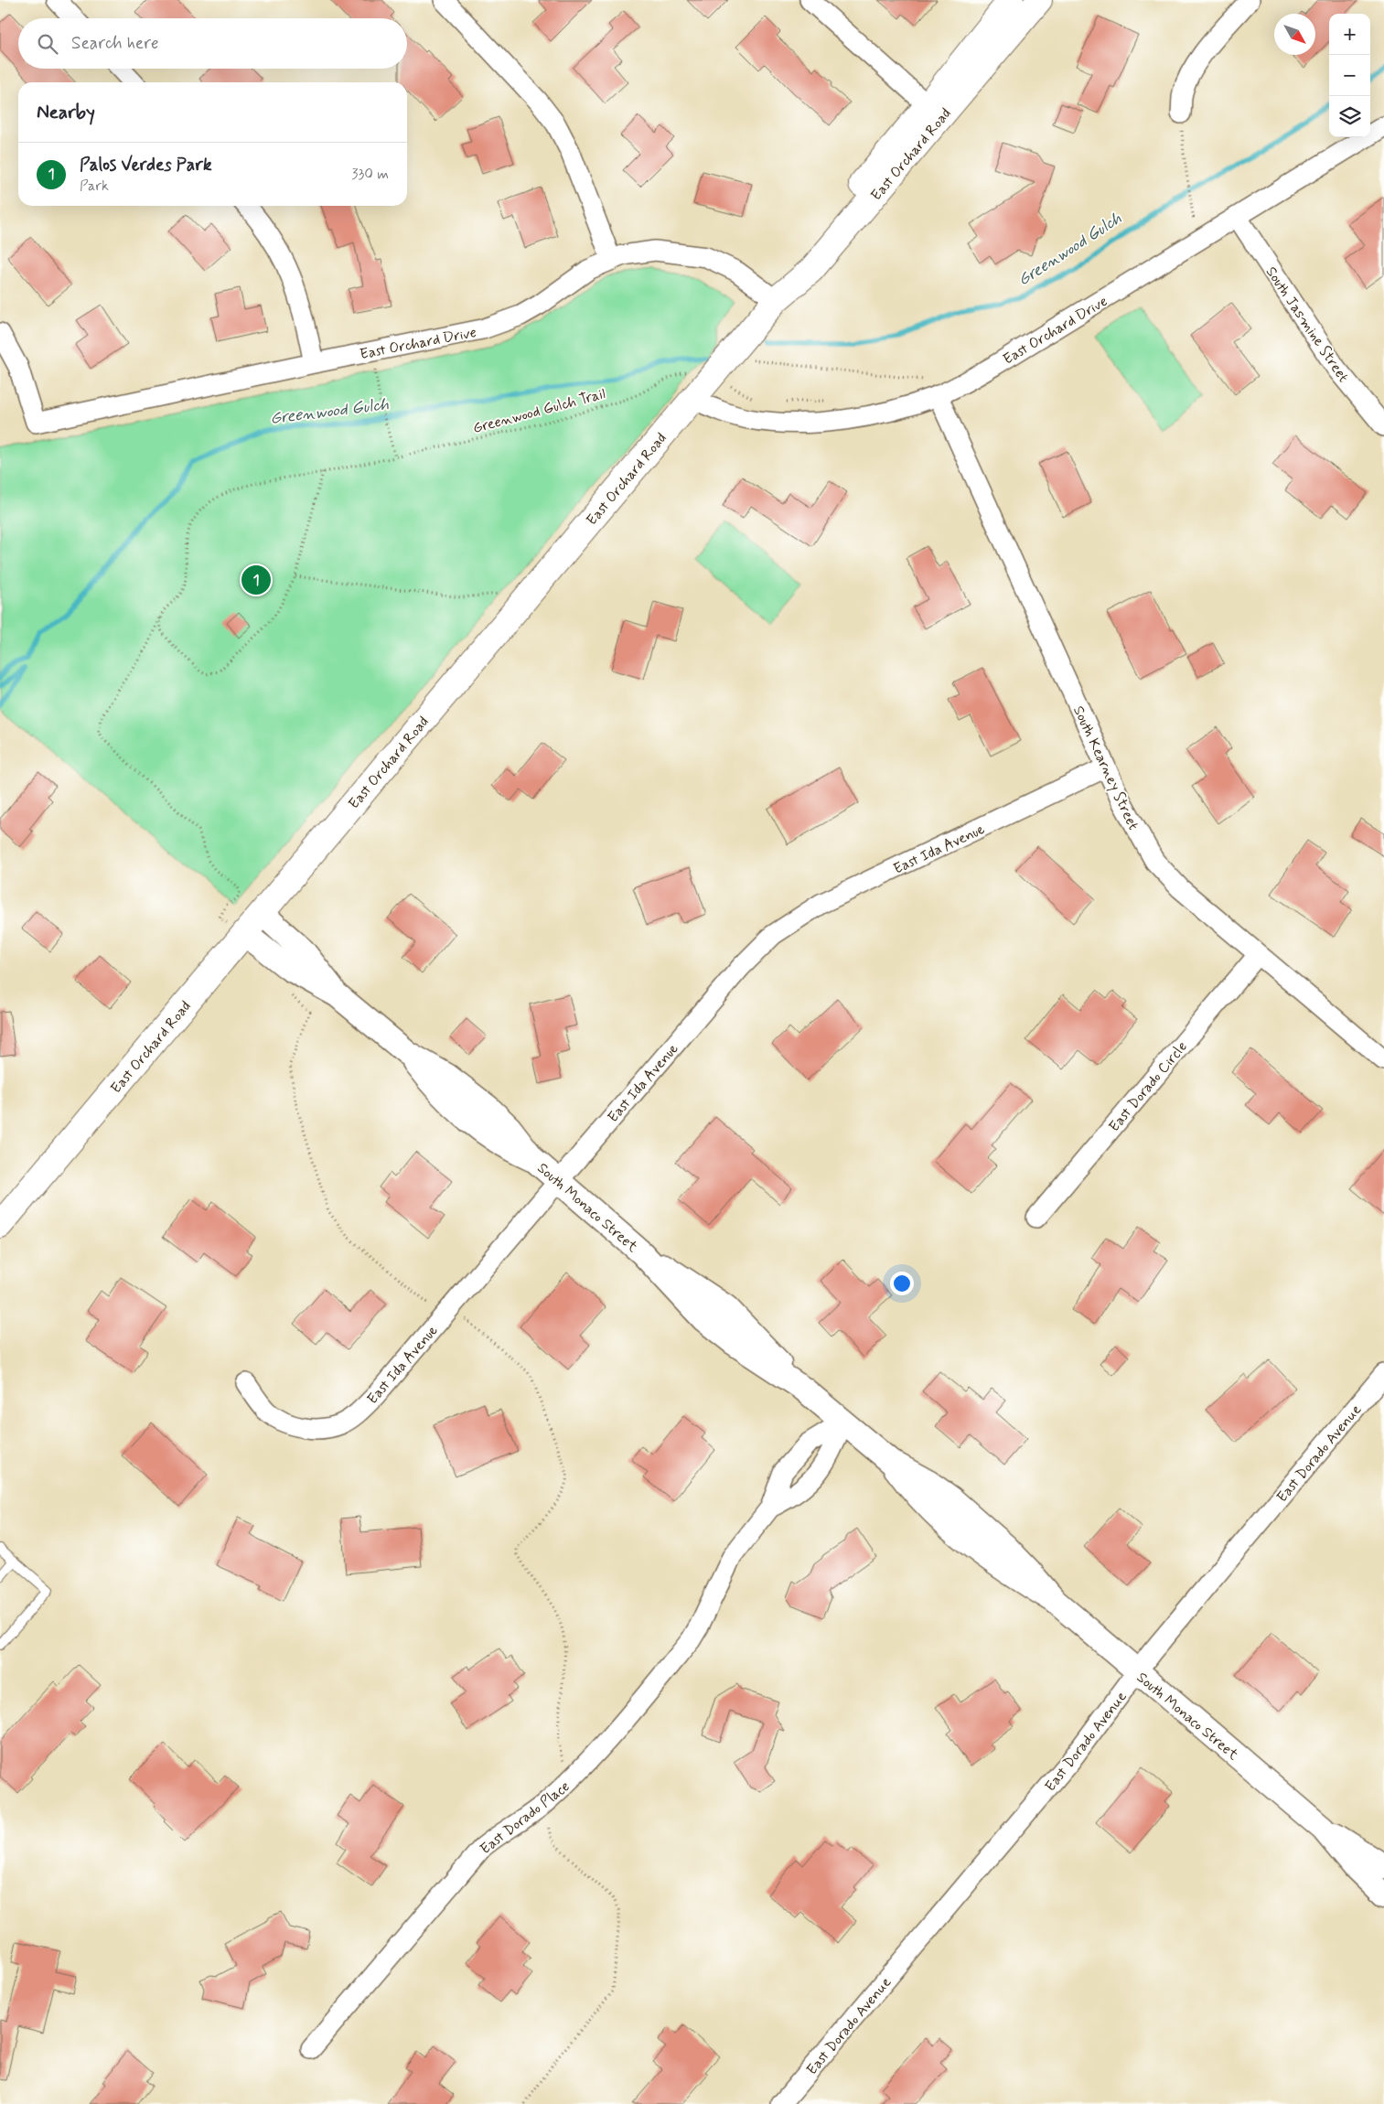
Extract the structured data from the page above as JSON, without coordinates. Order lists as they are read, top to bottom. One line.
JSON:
{"streets":{"main road":["East Orchard Road"],"street":["South Jasmine Street","East Orchard Drive","South Kearney Street","East Ida Avenue","East Dorado Circle","South Monaco Street","East Dorado Avenue","East Dorado Place"],"path":["Greenwood Gulch Trail"]},"crossings":[["East Orchard Road","East Orchard Drive"],["East Orchard Road","Greenwood Gulch Trail"],["East Orchard Road","South Monaco Street"],["South Jasmine Street","East Orchard Drive"],["East Orchard Drive","South Kearney Street"],["Greenwood Gulch Trail","South Monaco Street"],["South Kearney Street","East Ida Avenue"],["South Kearney Street","East Dorado Circle"],["East Ida Avenue","South Monaco Street"],["South Monaco Street","East Dorado Avenue"],["South Monaco Street","East Dorado Place"]],"water":["Greenwood Gulch"],"north":"bottom right","page":{"map_buttons":["+","−"],"search":"Search here","heading":"Nearby","list":[{"mark":"1","name":"Palos Verdes Park","note":"Park","value":"330 m"}],"pins":"1"}}
